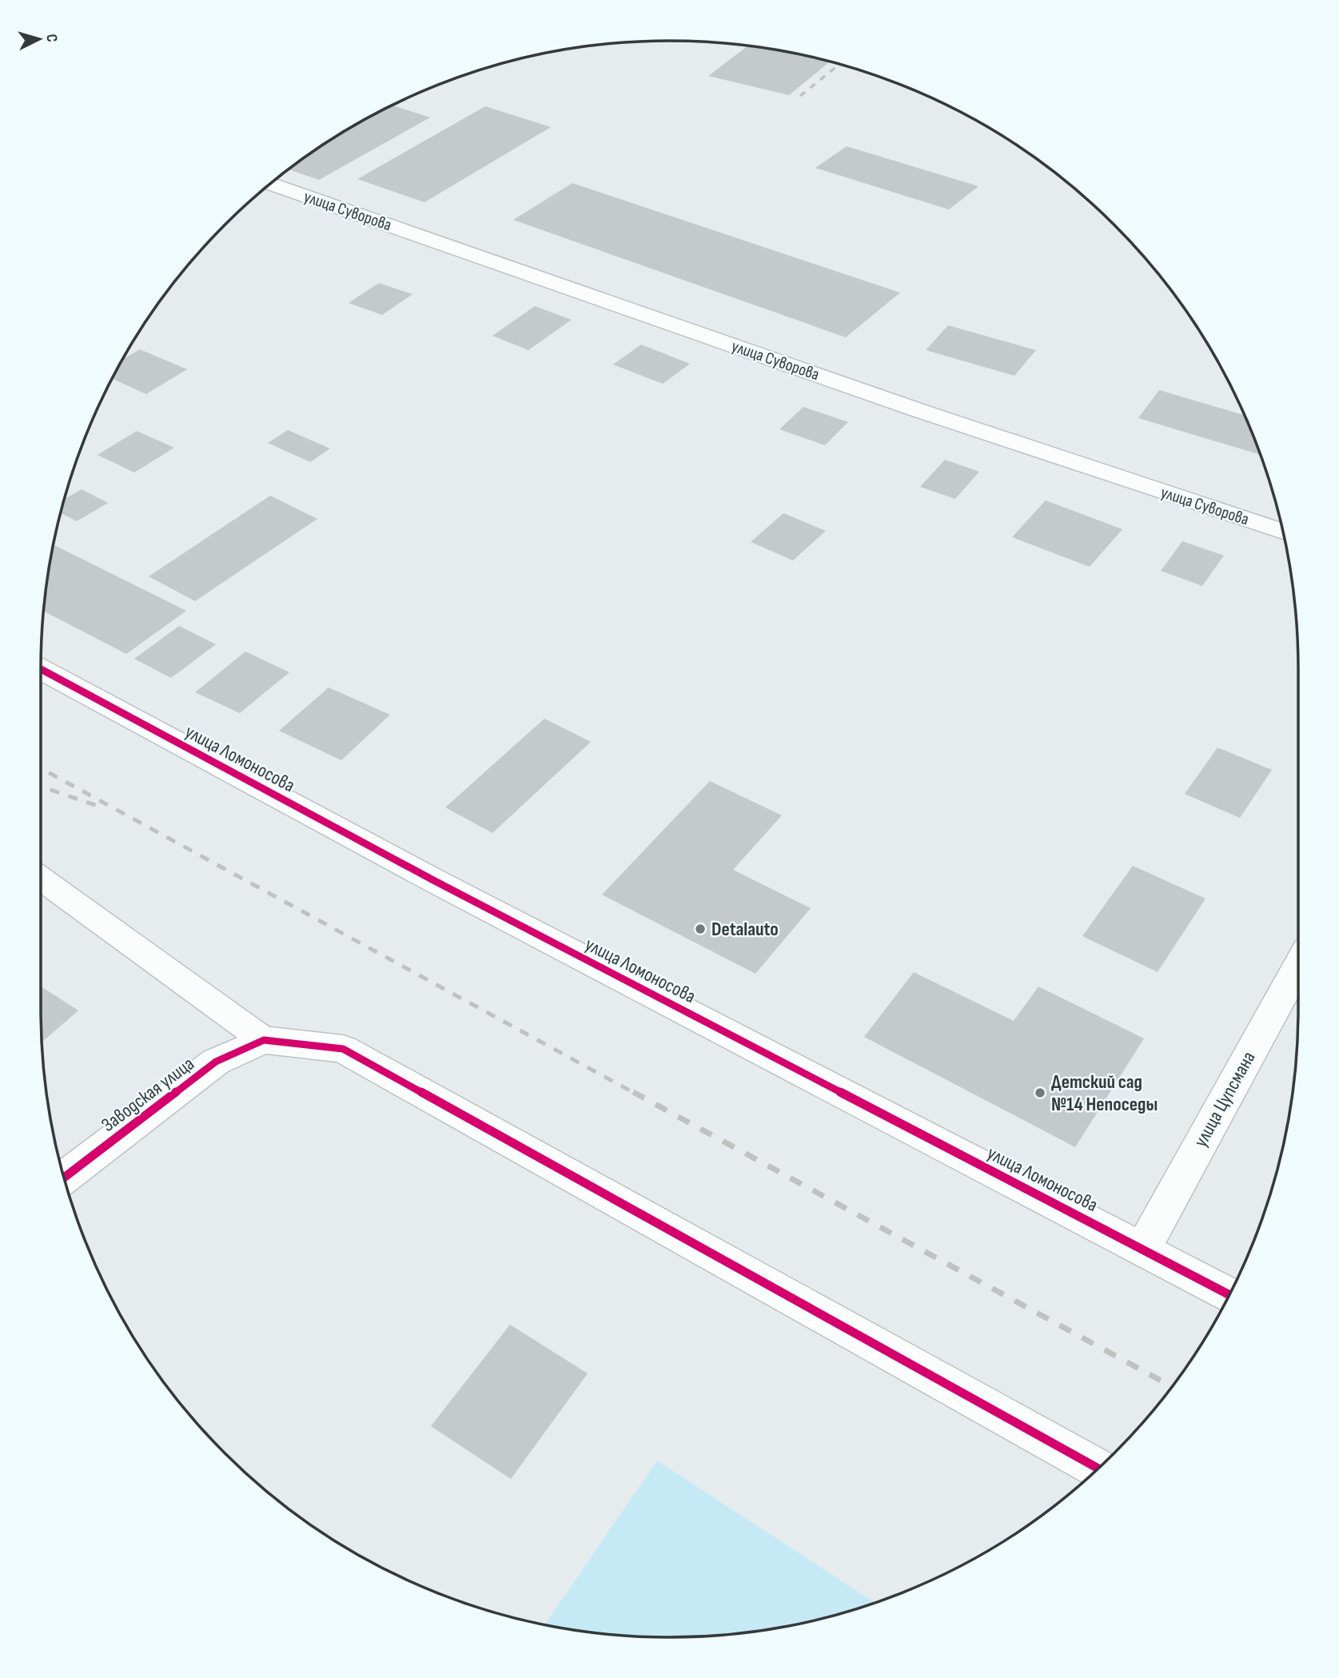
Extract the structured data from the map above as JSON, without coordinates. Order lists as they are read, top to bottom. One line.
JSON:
{"streets":{"street":["улица Суворова","улица Ломоносова","Заводская улица","улица Цупсмана"]},"crossings":[["улица Ломоносова","улица Цупсмана"]],"places":["Detalauto","Детский сад №14 Непоседы"],"north":"right"}
